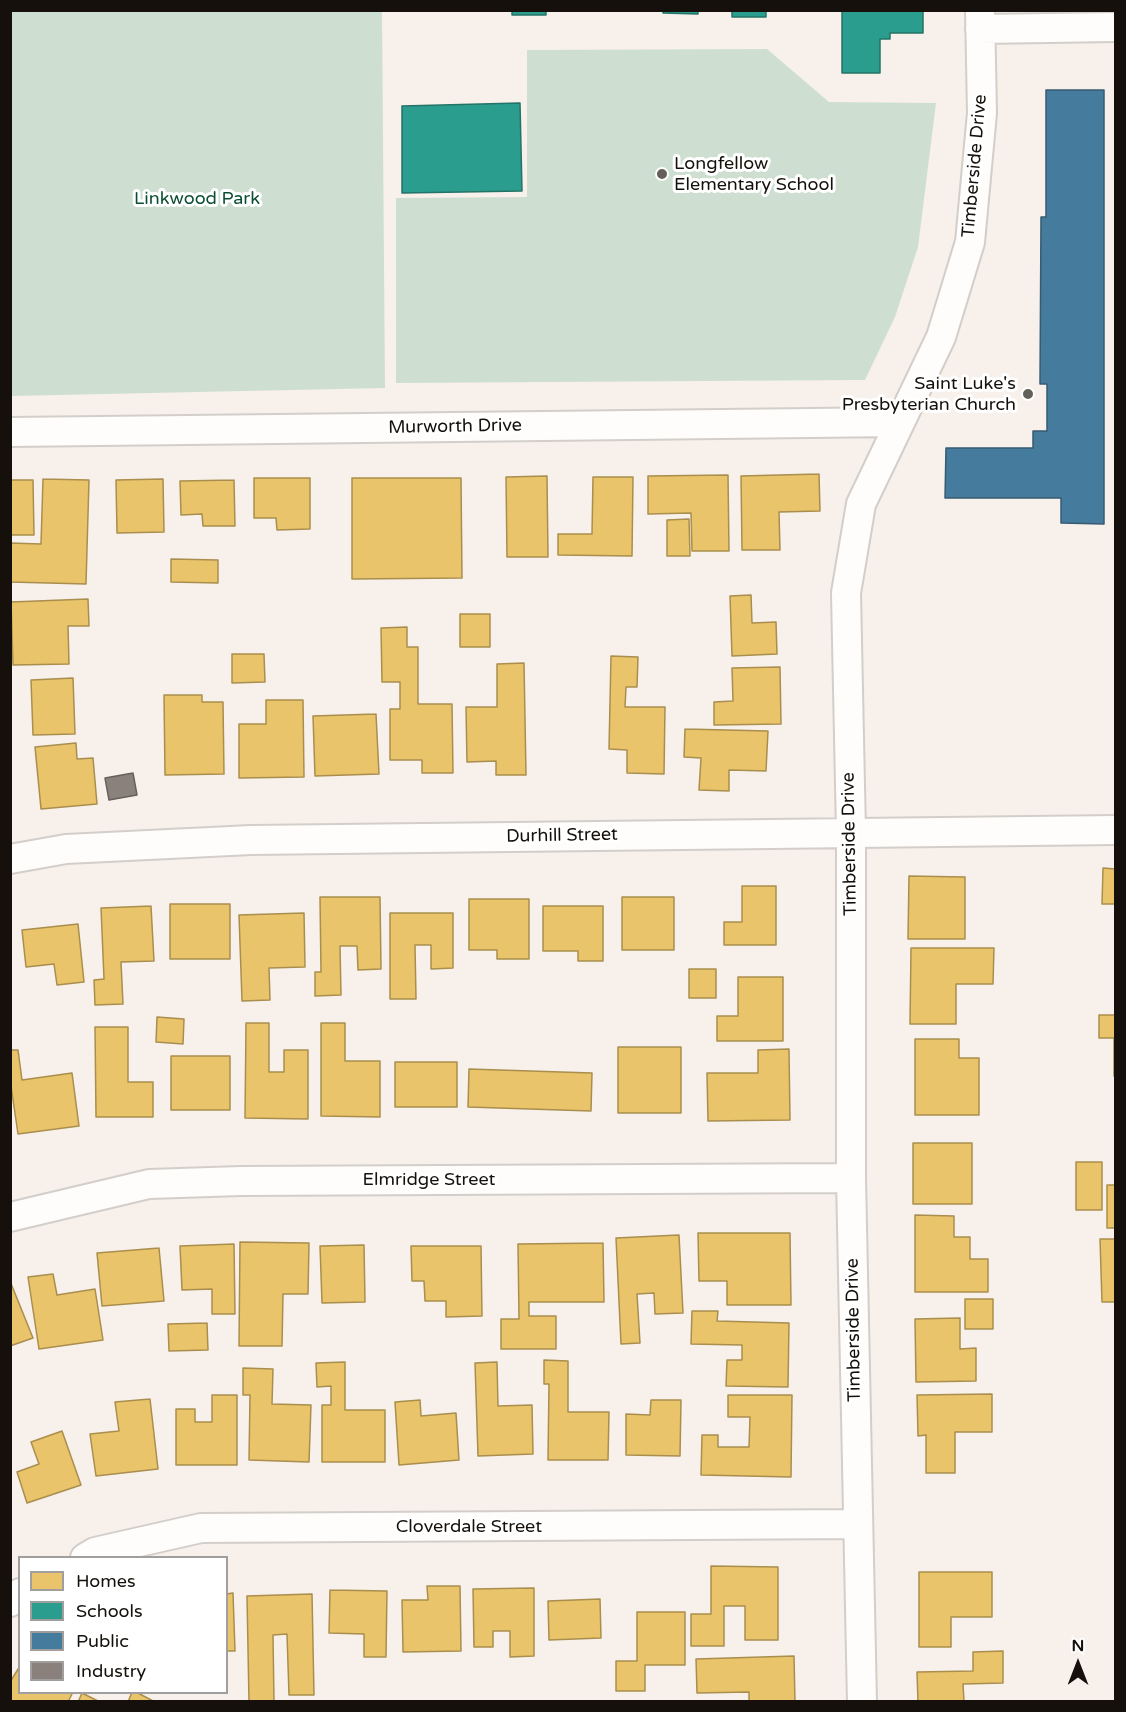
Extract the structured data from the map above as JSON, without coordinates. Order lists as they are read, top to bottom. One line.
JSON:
{"streets":{"street":["Timberside Drive","Murworth Drive","Durhill Street","Elmridge Street","Cloverdale Street"]},"crossings":[["Timberside Drive","Murworth Drive"],["Timberside Drive","Durhill Street"],["Timberside Drive","Elmridge Street"],["Timberside Drive","Cloverdale Street"]],"parks":["Linkwood Park"],"places":["Longfellow Elementary School","Saint Luke's Presbyterian Church"],"legend":["Homes","Schools","Public","Industry"],"north":"top"}
